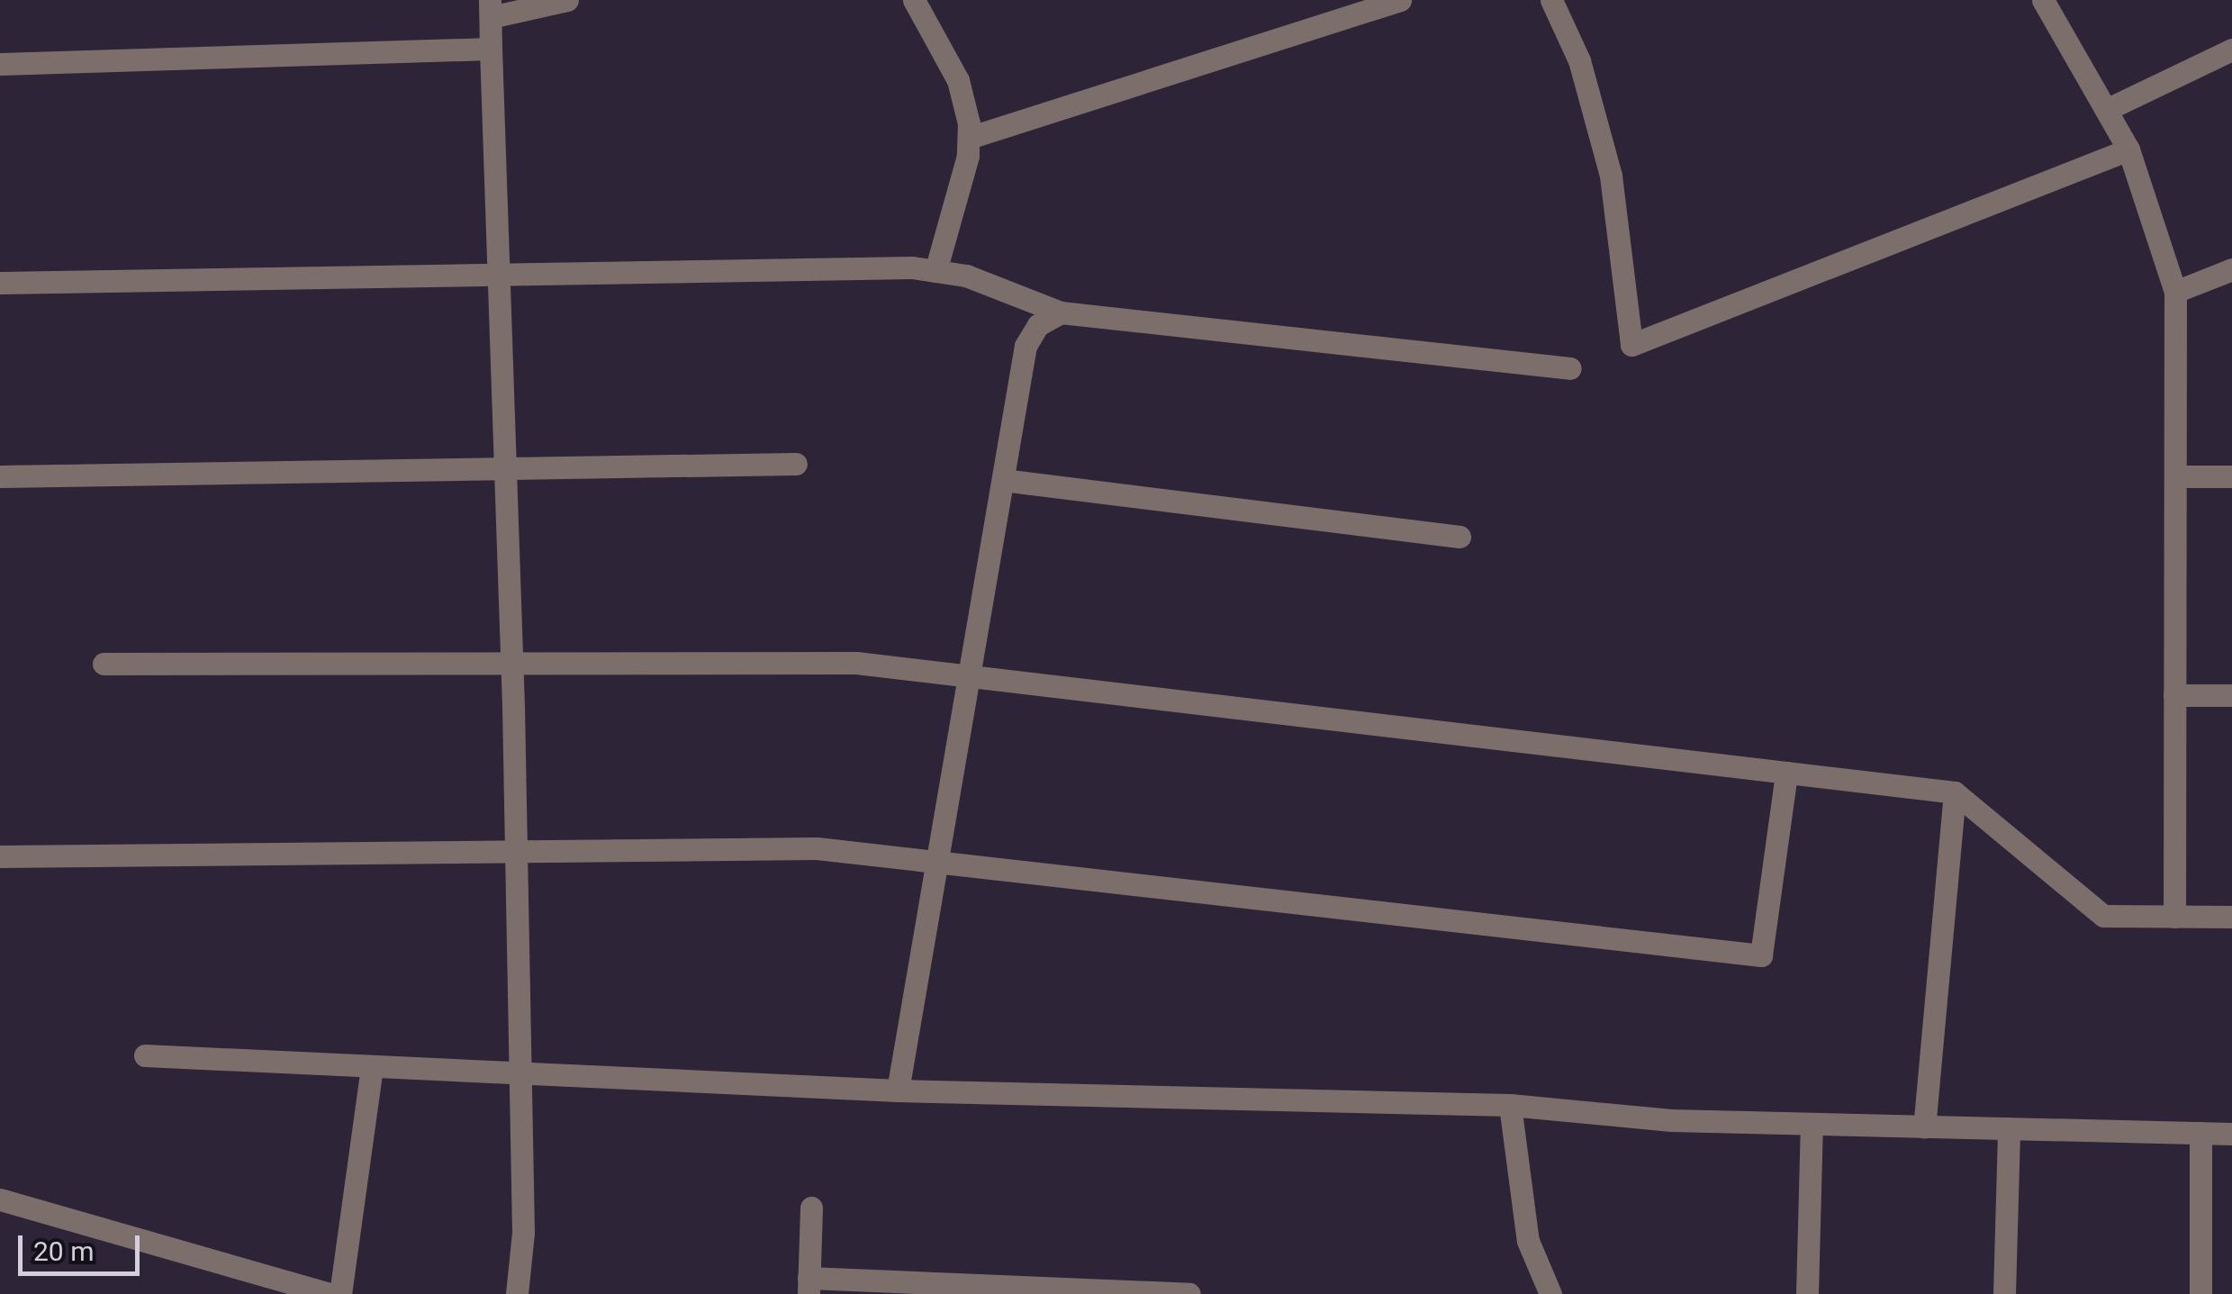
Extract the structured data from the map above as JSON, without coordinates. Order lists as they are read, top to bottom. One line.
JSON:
{"scale_bar":"20 m"}
